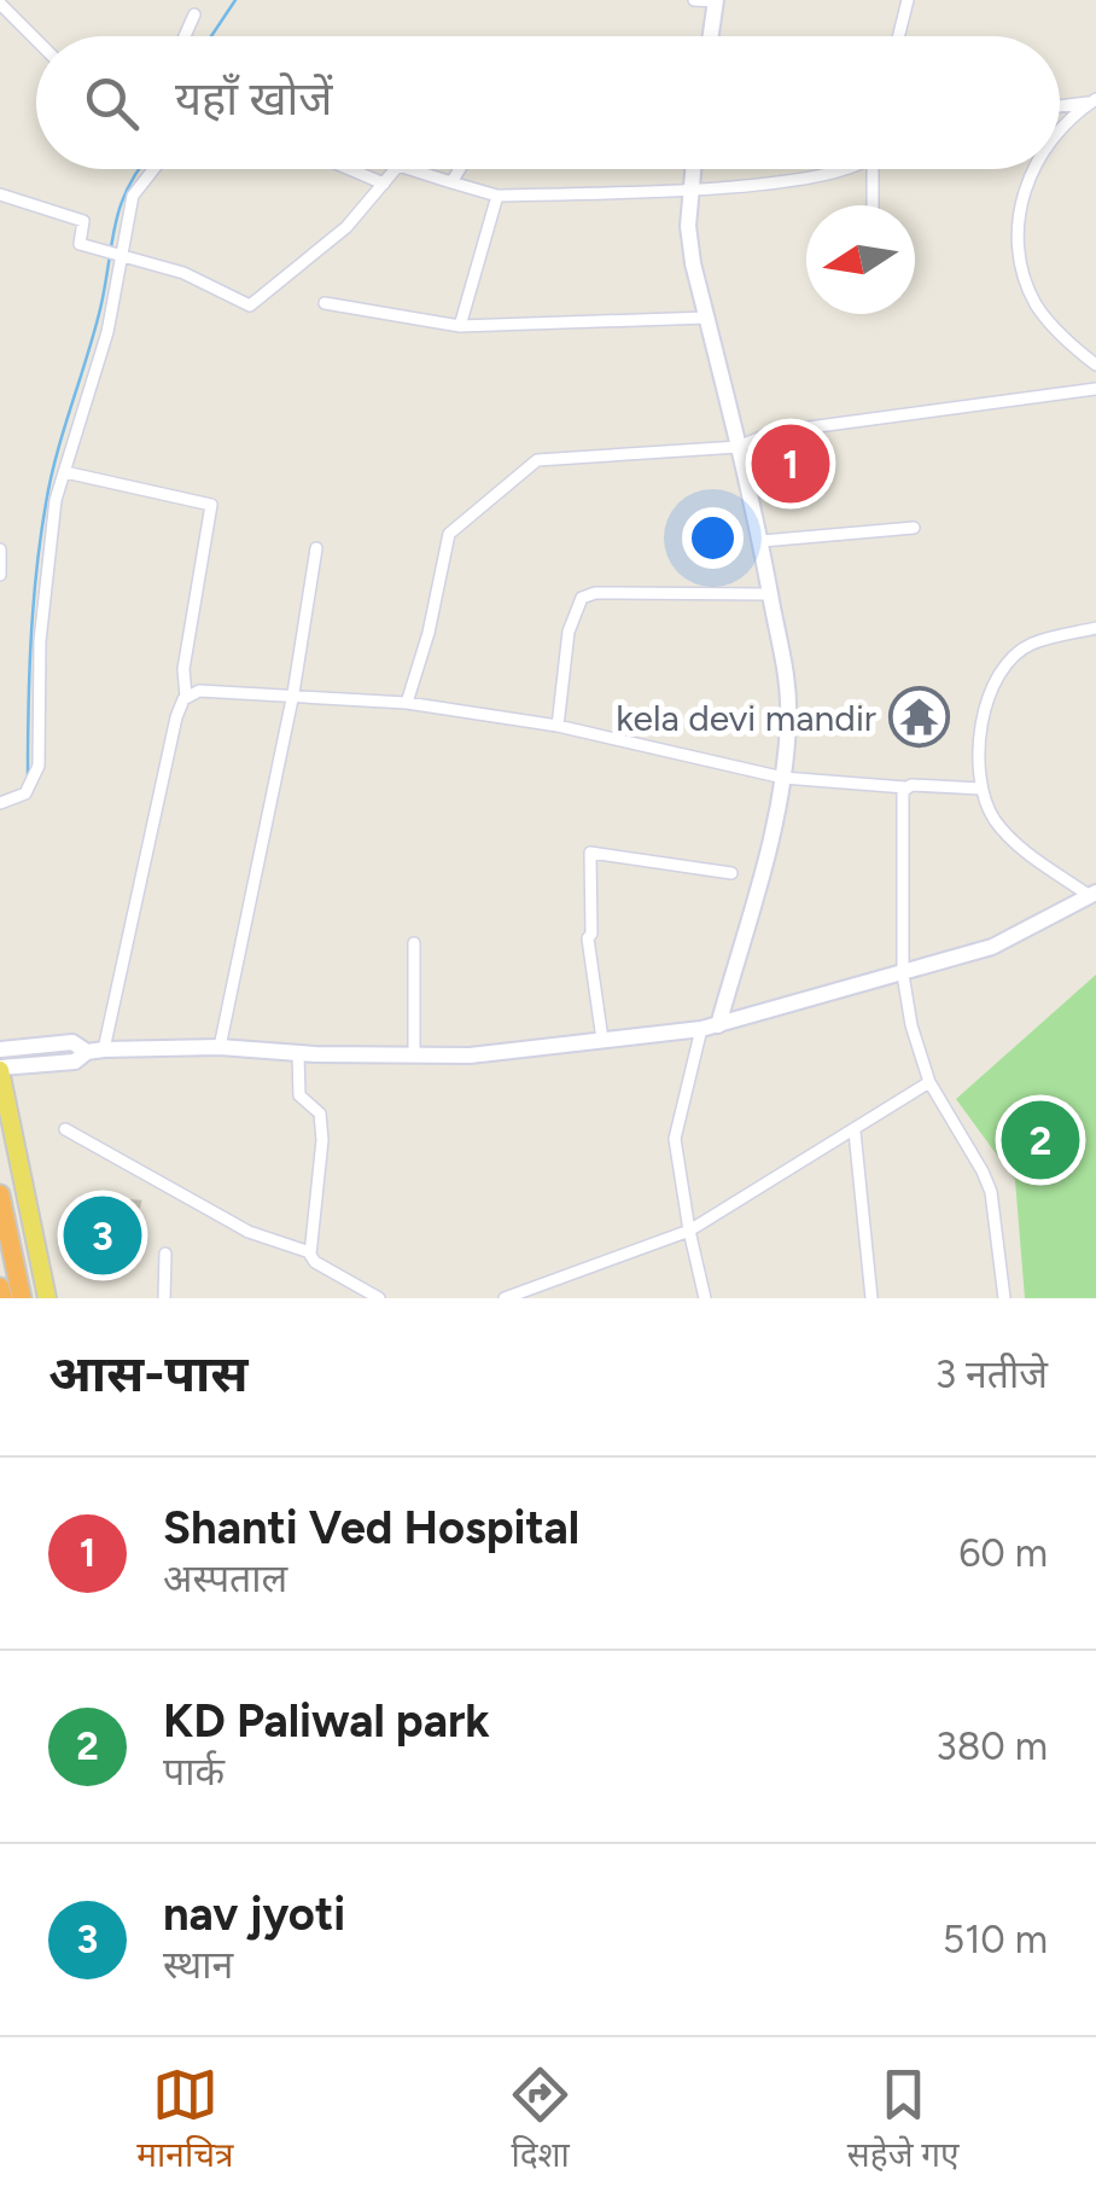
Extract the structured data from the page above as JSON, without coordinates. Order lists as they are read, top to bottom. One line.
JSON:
{"places":{"temple":["kela devi mandir"]},"north":"left","page":{"search":"यहाँ खोजें","pins":["1","2","3"],"heading":["आस-पास","3 नतीजे"],"list":[{"mark":"1","name":"Shanti Ved Hospital","note":"अस्पताल","value":"60 m"},{"mark":"2","name":"KD Paliwal park","note":"पार्क","value":"380 m"},{"mark":"3","name":"nav jyoti","note":"स्थान","value":"510 m"}],"nav":["मानचित्र","दिशा","सहेजे गए"]}}
